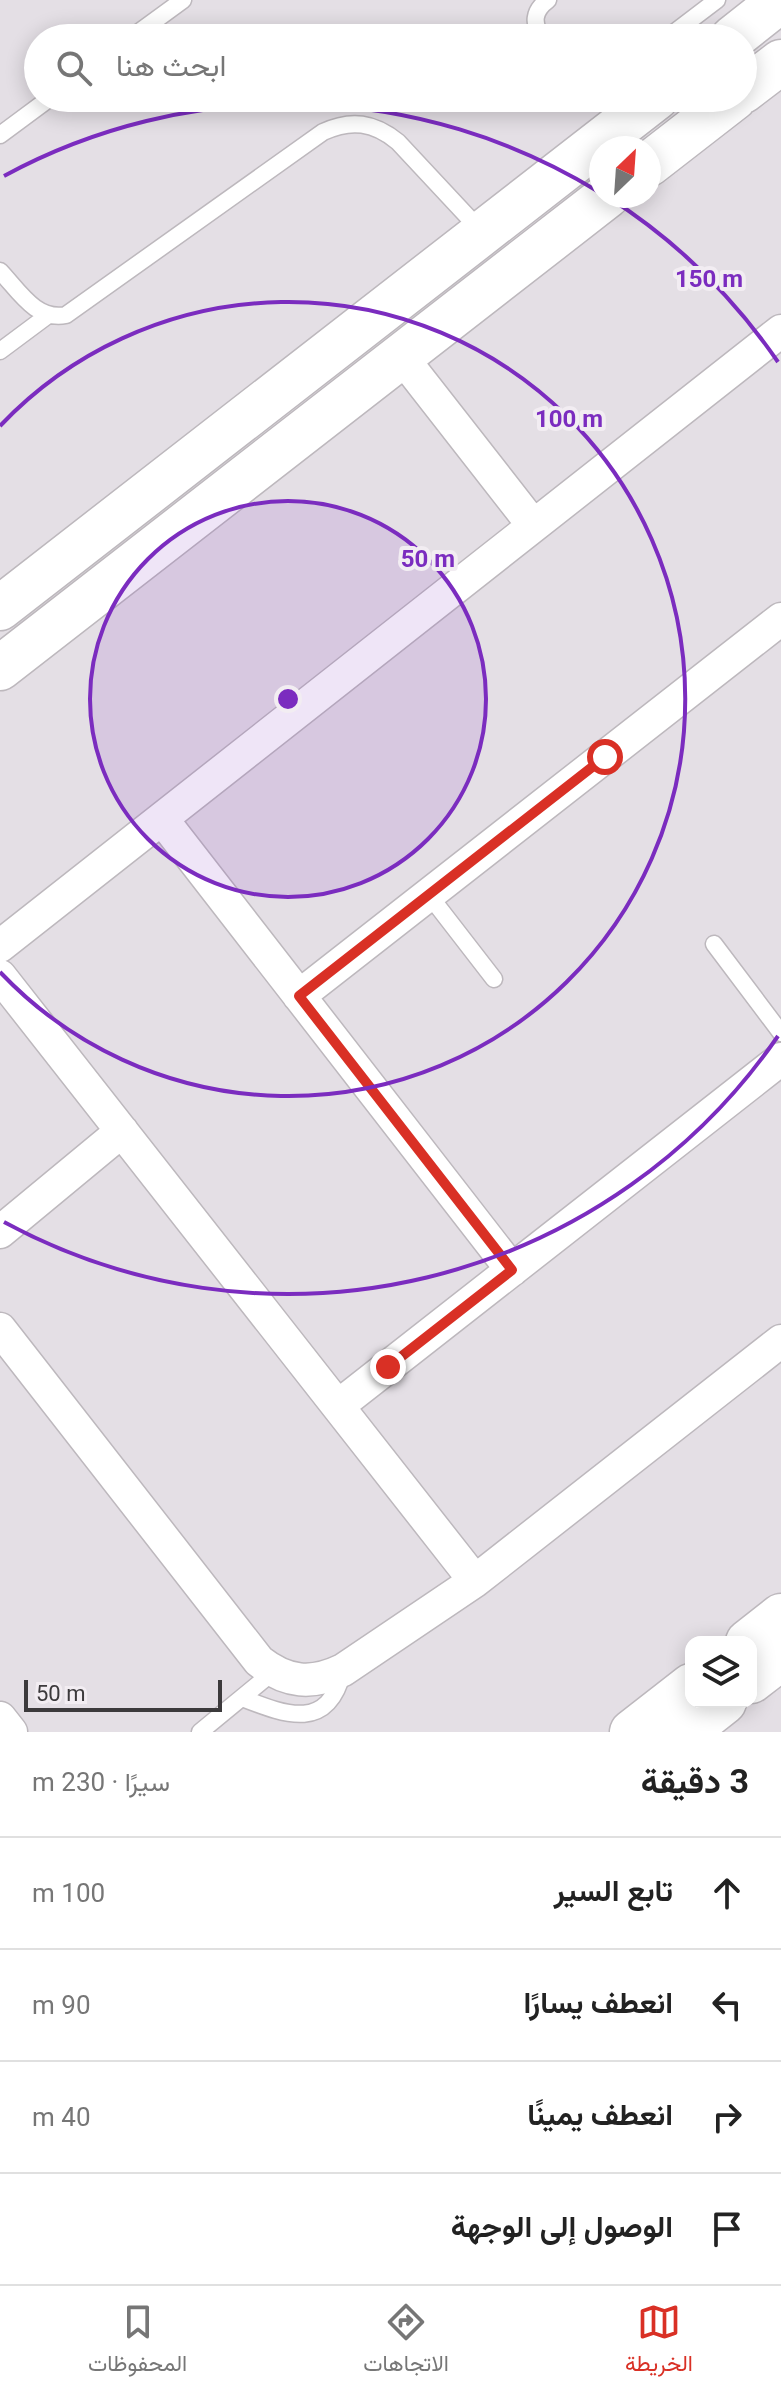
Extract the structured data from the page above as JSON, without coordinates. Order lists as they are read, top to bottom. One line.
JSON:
{"scale_bar":"50 m","north":"top right","page":{"search":"ابحث هنا","scale":"50 m","heading":["3 دقيقة","سيرًا · 230 m"],"list":[["تابع السير","100 m"],["انعطف يسارًا","90 m"],["انعطف يمينًا","40 m"],"الوصول إلى الوجهة"],"nav":["الخريطة","الاتجاهات","المحفوظات"]},"rings":["150 m","100 m","50 m"]}
